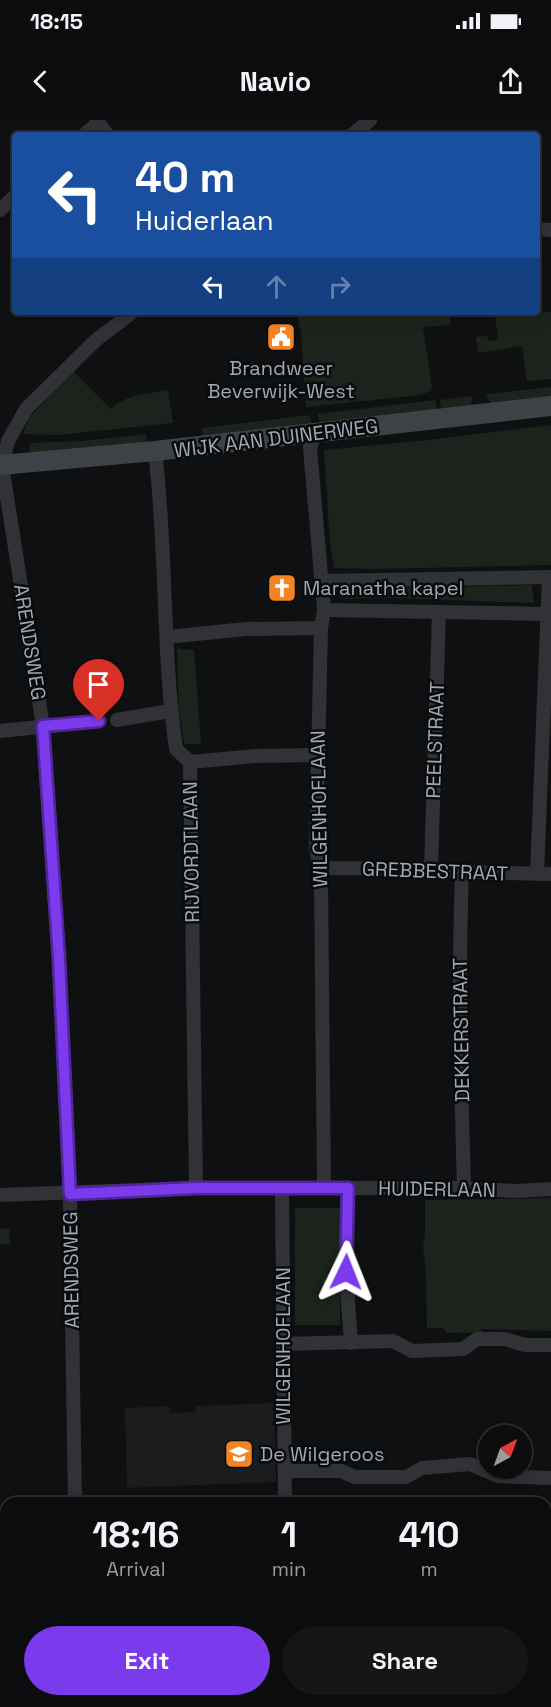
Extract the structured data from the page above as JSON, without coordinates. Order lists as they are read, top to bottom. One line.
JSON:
{"streets":{"main road":["WIJK AAN DUINERWEG"],"street":["ARENDSWEG","PEELSTRAAT","WILGENHOFLAAN","RIJVORDTLAAN","GREBBESTRAAT","DEKKERSTRAAT","HUIDERLAAN"]},"crossings":[["WIJK AAN DUINERWEG","ARENDSWEG"],["WIJK AAN DUINERWEG","WILGENHOFLAAN"],["WIJK AAN DUINERWEG","RIJVORDTLAAN"],["ARENDSWEG","HUIDERLAAN"],["PEELSTRAAT","GREBBESTRAAT"],["WILGENHOFLAAN","GREBBESTRAAT"],["WILGENHOFLAAN","HUIDERLAAN"],["RIJVORDTLAAN","HUIDERLAAN"],["GREBBESTRAAT","DEKKERSTRAAT"],["DEKKERSTRAAT","HUIDERLAAN"]],"places":{"public building":["Brandweer Beverwijk-West"],"church":["Maranatha kapel"],"school or university":["De Wilgeroos"]},"north":"top right","page":{"status":"18:15","header":"Navio","turn":["40 m","Huiderlaan"],"eta":["18:16","Arrival","1","min","410","m"],"buttons":["Exit","Share"]}}
